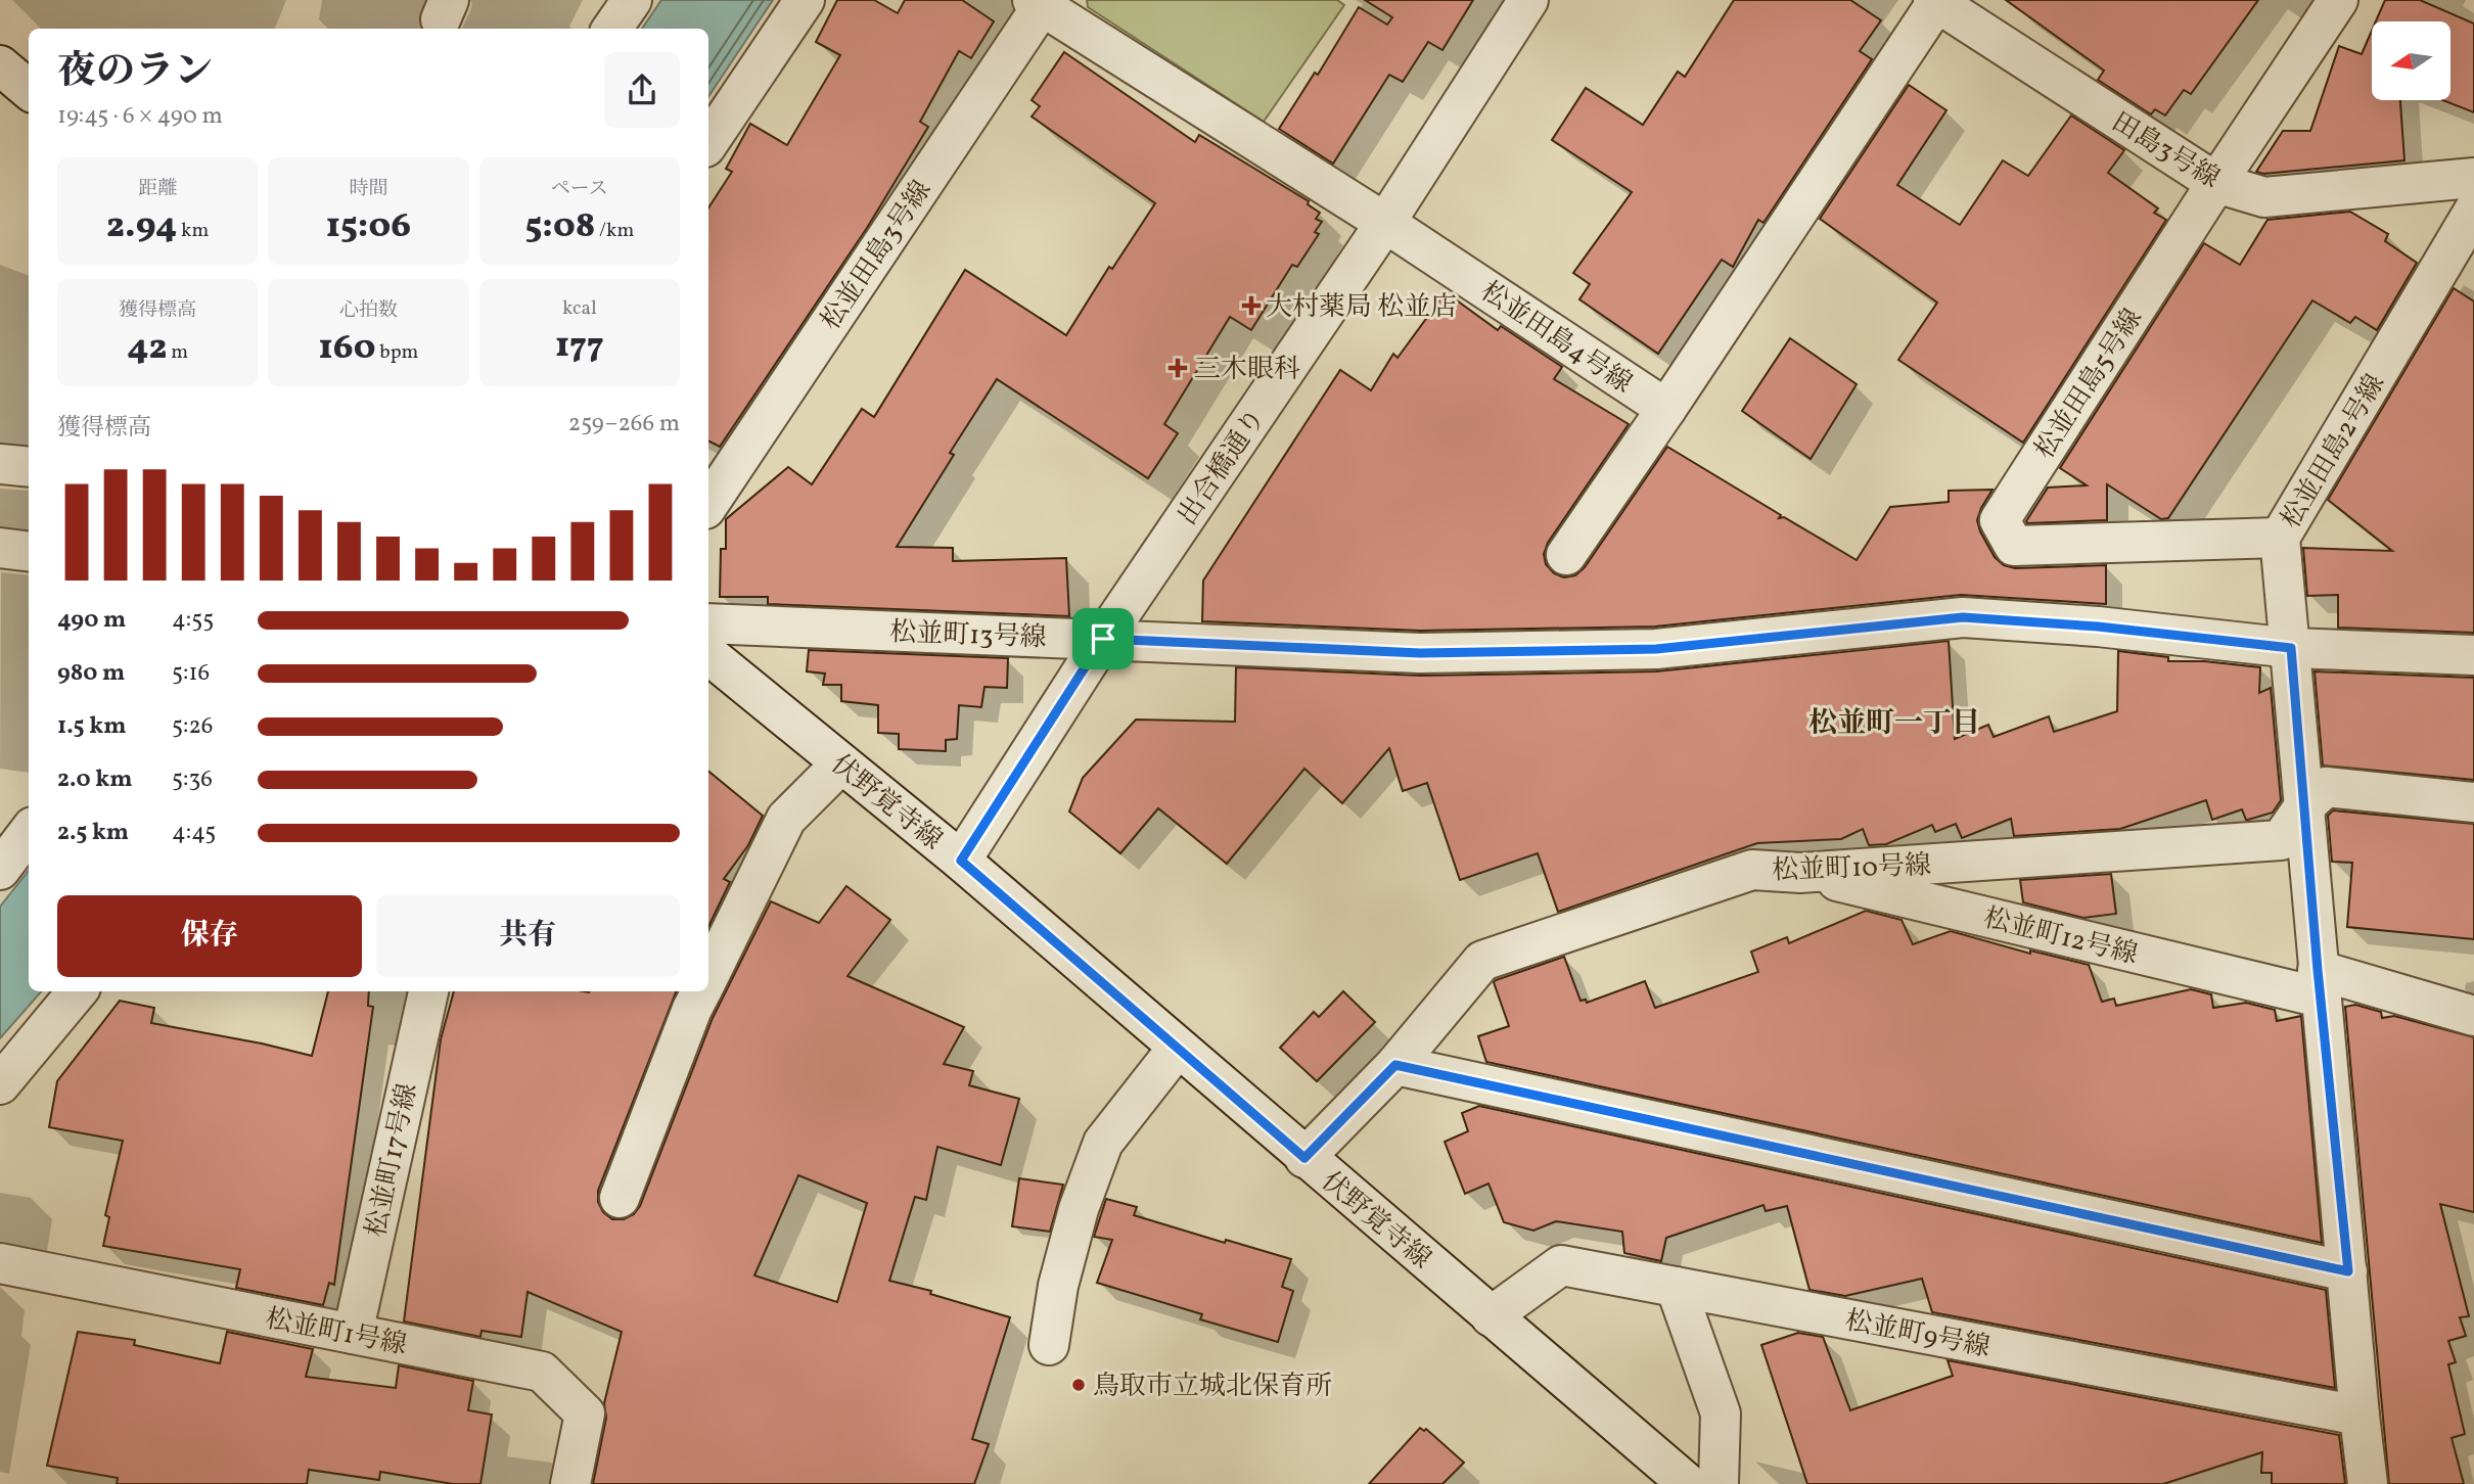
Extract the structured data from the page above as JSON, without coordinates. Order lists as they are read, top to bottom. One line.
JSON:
{"streets":{"street":["田島3号線","松並田島3号線","松並田島4号線","松並田島5号線","松並田島2号線","出合橋通り","松並町13号線","伏野覚寺線","松並町10号線","松並町12号線","松並町17号線","松並町1号線","松並町9号線"]},"crossings":[["田島3号線","松並田島5号線"],["松並田島3号線","松並田島4号線"],["松並田島4号線","出合橋通り"],["松並田島5号線","松並田島2号線"],["松並田島2号線","松並町13号線"],["松並田島2号線","松並町10号線"],["松並田島2号線","松並町12号線"],["松並田島2号線","松並町9号線"],["出合橋通り","松並町13号線"],["出合橋通り","伏野覚寺線"],["伏野覚寺線","松並町10号線"],["伏野覚寺線","松並町9号線"],["松並町10号線","松並町12号線"],["松並町17号線","松並町1号線"]],"districts":["松並町一丁目"],"places":{"health":["大村薬局 松並店","三木眼科"],"other":["鳥取市立城北保育所"]},"north":"left","page":{"heading":["夜のラン","19:45 · 6 × 490 m"],"stats":[["距離","2.94 km"],["時間","15:06"],["ペース","5:08 /km"],["獲得標高","42 m"],["心拍数","160 bpm"],["kcal","177"]],"chart":["獲得標高","259–266 m"],"list":[{"name":"490 m","note":"4:55"},{"name":"980 m","note":"5:16"},{"name":"1.5 km","note":"5:26"},{"name":"2.0 km","note":"5:36"},{"name":"2.5 km","note":"4:45"}],"buttons":["保存","共有"]}}
